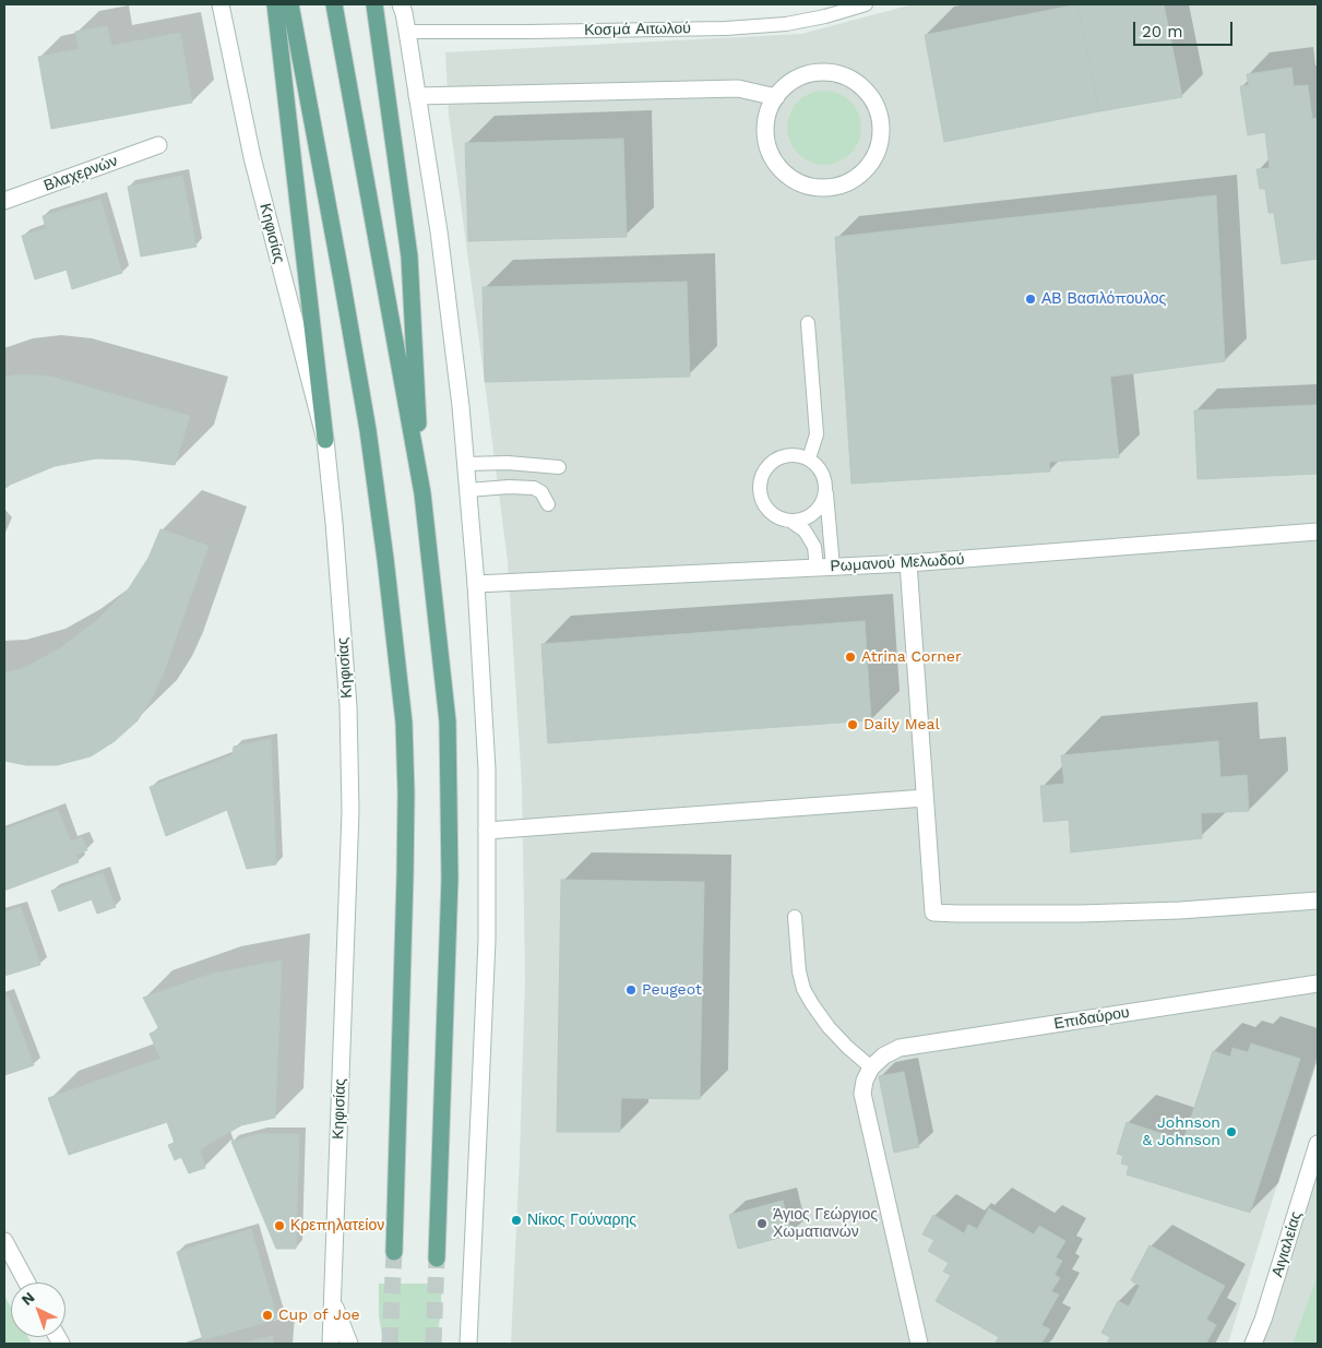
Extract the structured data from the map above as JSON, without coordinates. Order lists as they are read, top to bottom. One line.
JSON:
{"streets":{"street":["Βλαχερνών","Κηφισίας","Ρωμανού Μελωδού","Επιδαύρου","Αιγιαλείας"],"lane":["Κοσμά Αιτωλού"]},"places":["ΑΒ Βασιλόπουλος","Atrina Corner","Daily Meal","Peugeot","Johnson & Johnson","Νίκος Γούναρης","Άγιος Γεώργιος Χωματιανών","Κρεπηλατείον","Cup of Joe"],"scale_bar":"20 m","north":"top left"}
